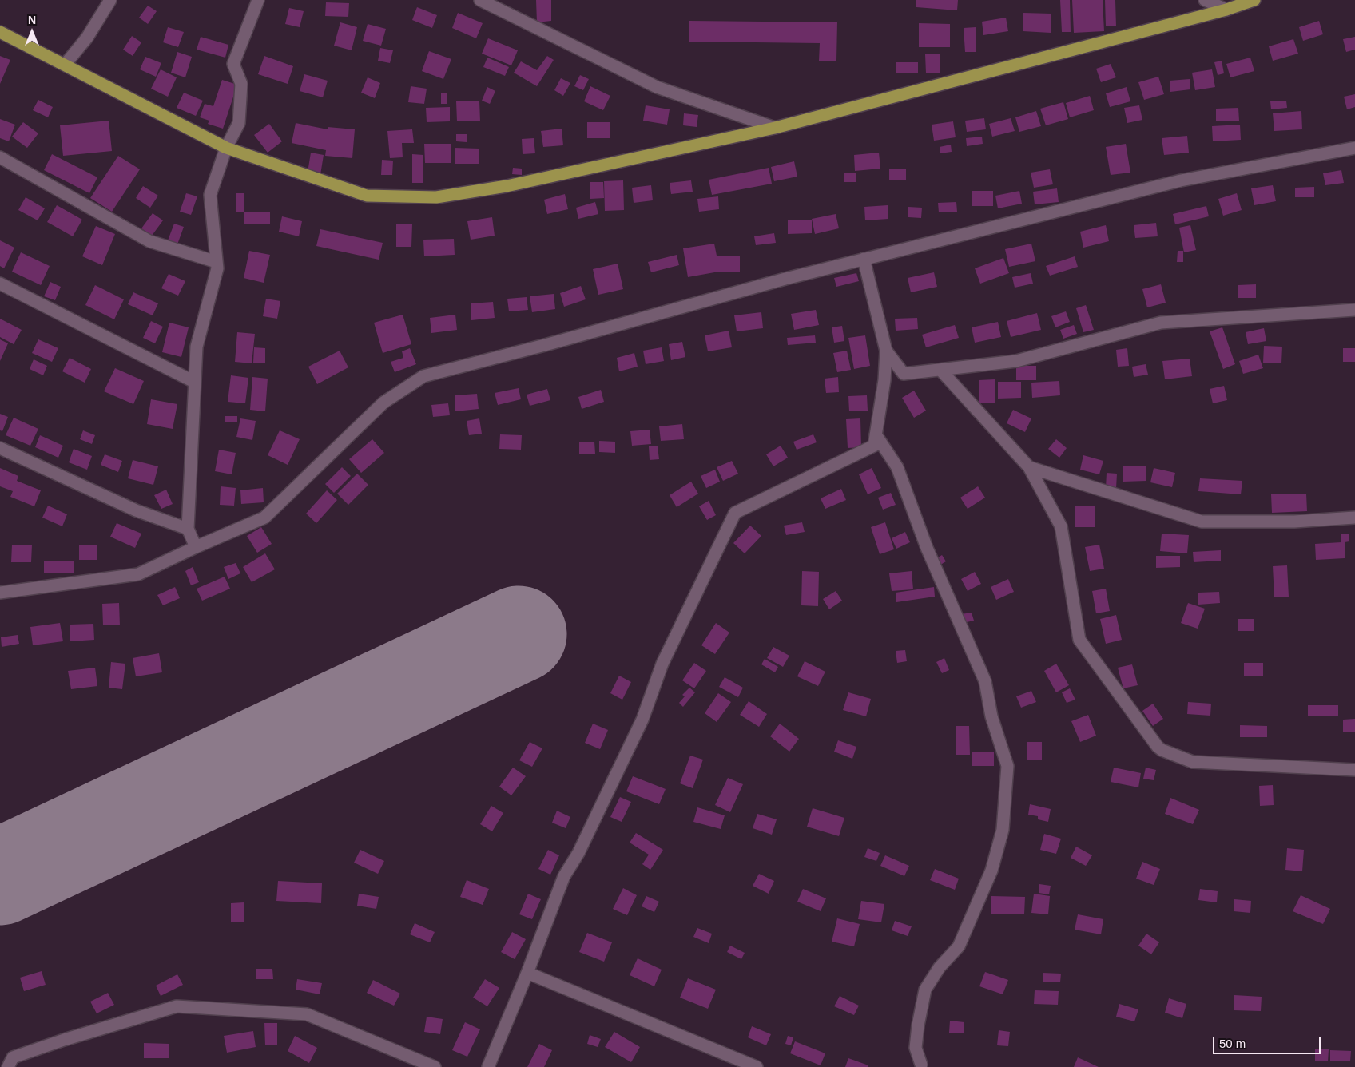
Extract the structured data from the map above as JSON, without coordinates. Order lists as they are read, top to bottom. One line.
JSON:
{"scale_bar":"50 m","north":"top"}
